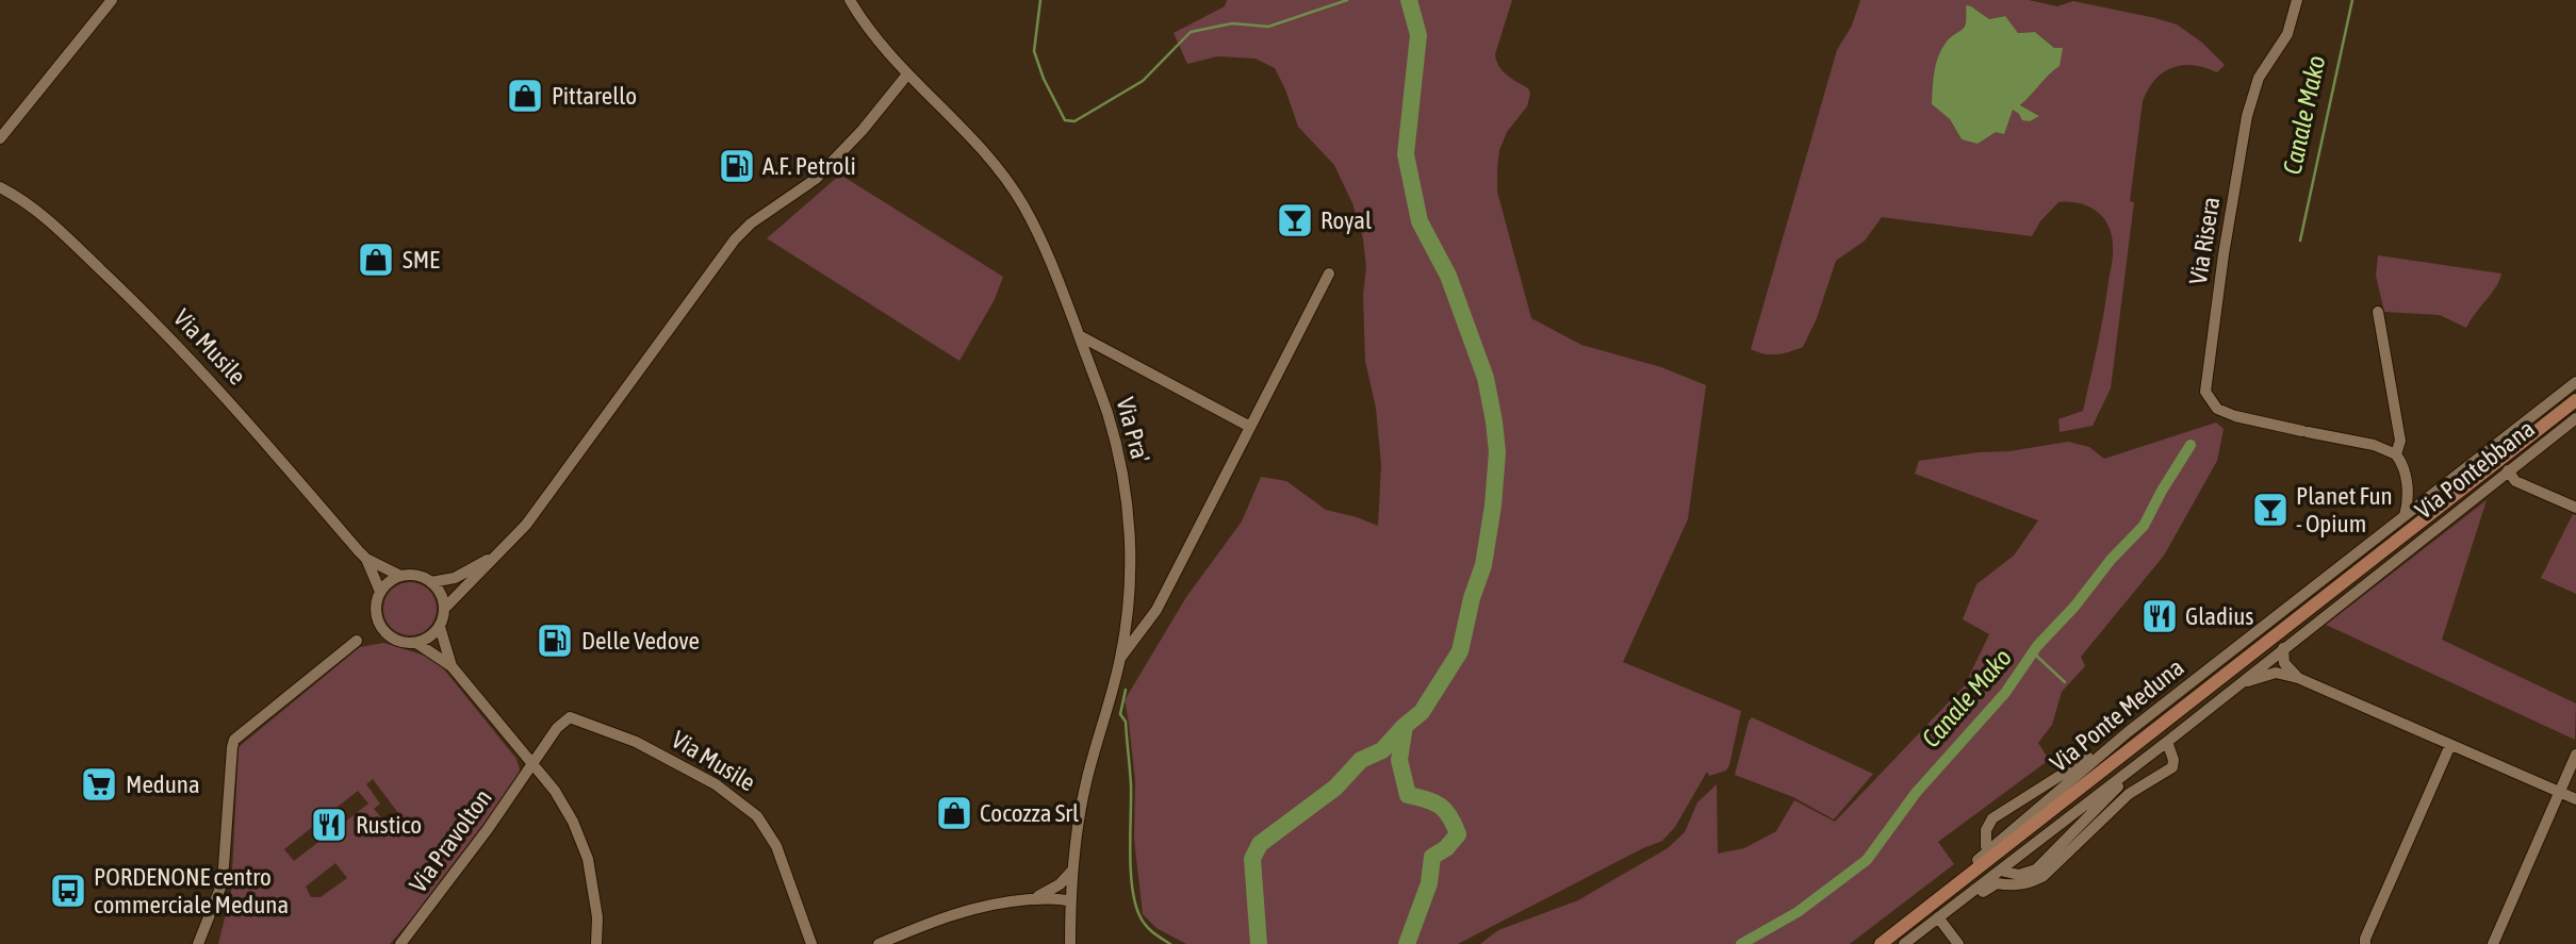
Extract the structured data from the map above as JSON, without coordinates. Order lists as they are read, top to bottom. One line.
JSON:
{"streets":{"main road":["Via Pontebbana","Via Ponte Meduna"],"street":["Via Risera","Via Musile","Via Pra'","Via Pravolton"]},"crossings":[["Via Musile","Via Pravolton"],["Via Pontebbana","Via Ponte Meduna"]],"water":["Canale Mako"],"places":{"shop":["Pittarello","SME","Cocozza Srl"],"fuel station":["A.F. Petroli","Delle Vedove"],"bar":["Royal","Planet Fun - Opium"],"restaurant":["Gladius","Rustico"],"supermarket":["Meduna"],"bus stop":["PORDENONE centro commerciale Meduna"]}}
